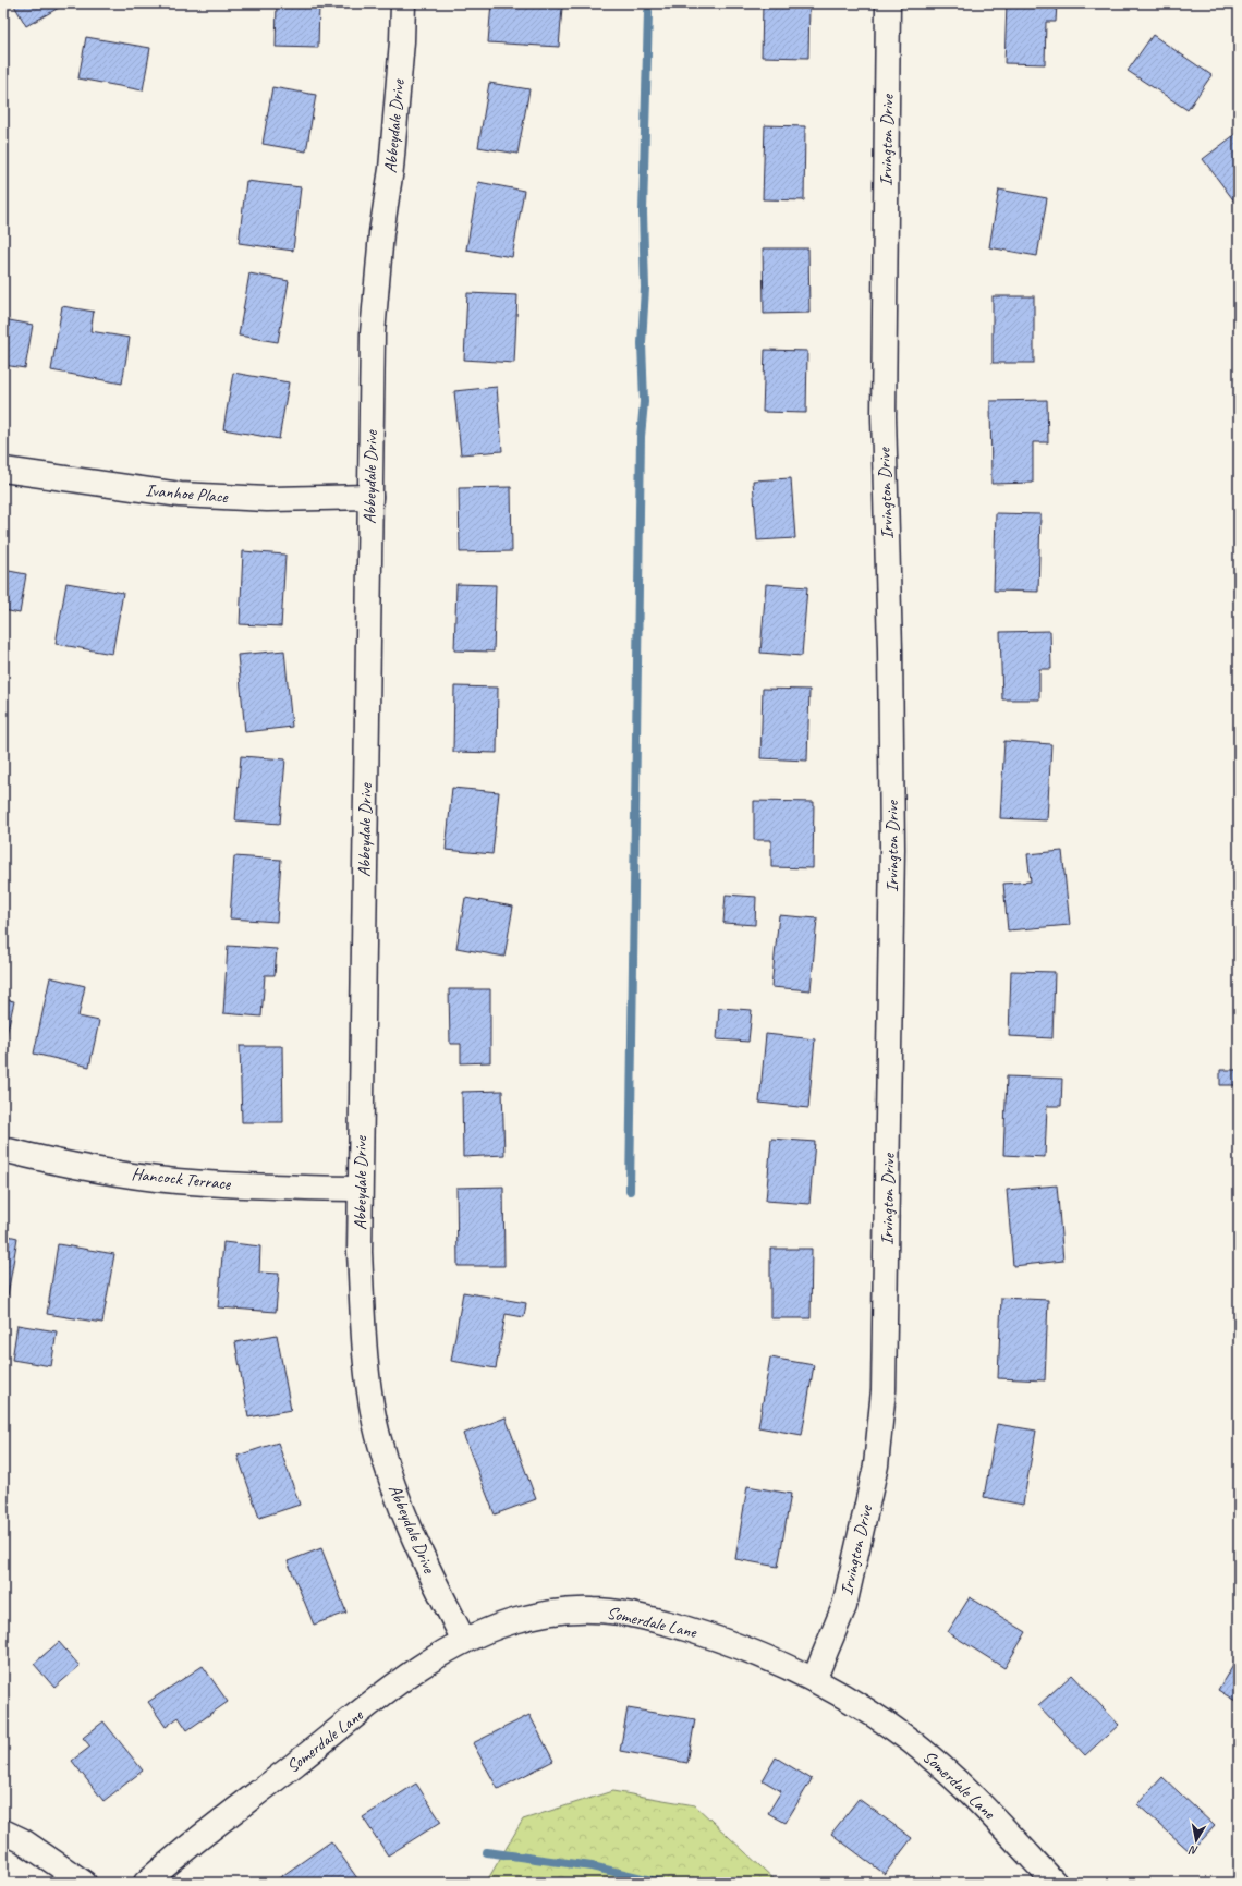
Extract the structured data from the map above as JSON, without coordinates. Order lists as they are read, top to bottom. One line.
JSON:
{"streets":{"street":["Abbeydale Drive","Irvington Drive","Ivanhoe Place","Hancock Terrace","Somerdale Lane"]},"crossings":[["Abbeydale Drive","Ivanhoe Place"],["Abbeydale Drive","Hancock Terrace"],["Abbeydale Drive","Somerdale Lane"],["Irvington Drive","Somerdale Lane"]],"north":"bottom"}
